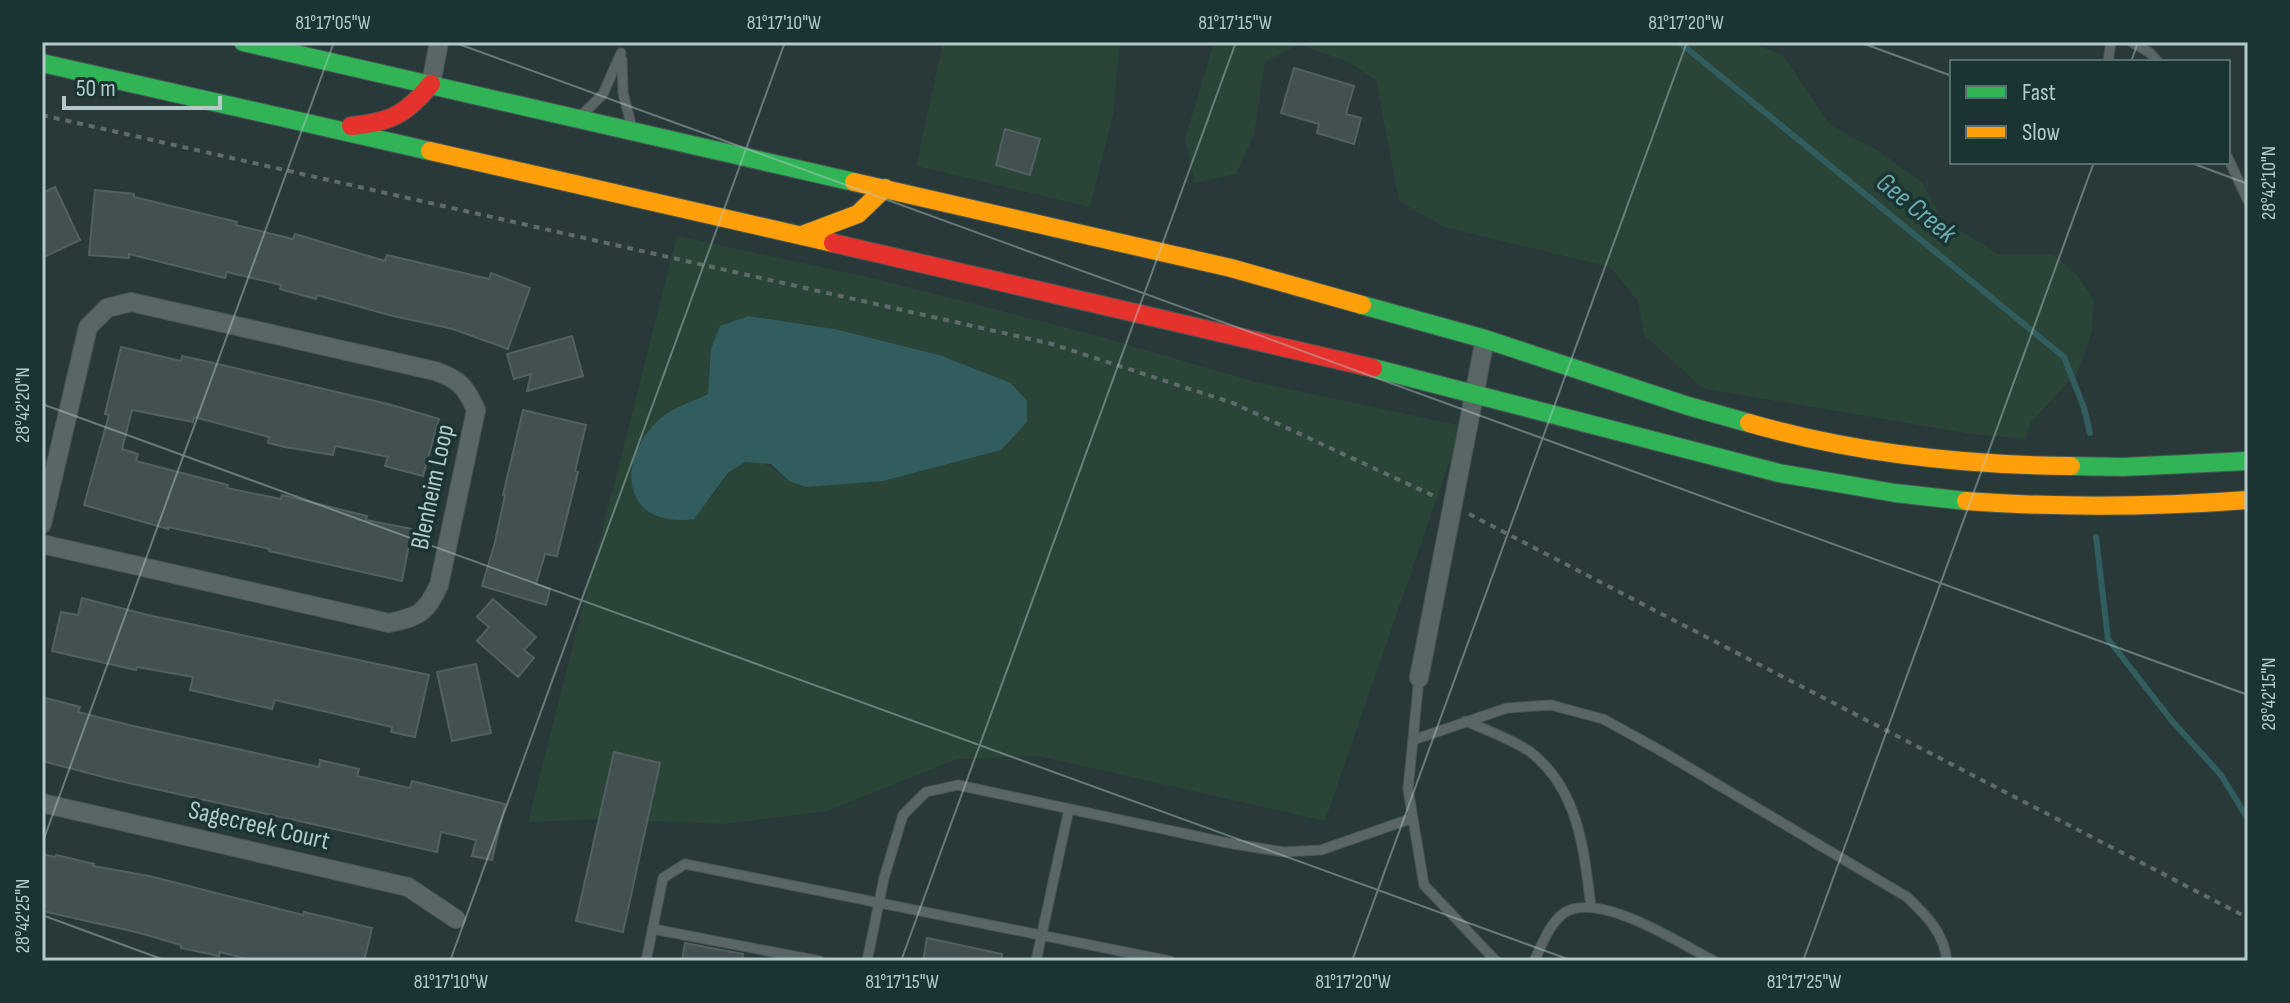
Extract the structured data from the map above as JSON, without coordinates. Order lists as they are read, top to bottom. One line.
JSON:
{"streets":{"street":["Blenheim Loop","Sagecreek Court"]},"water":["Gee Creek"],"legend":["Fast","Slow"],"scale_bar":"50 m","coordinates":["81°17'05\"W","81°17'10\"W","81°17'15\"W","81°17'20\"W","28°42'10\"N","28°42'20\"N","28°42'15\"N","28°42'25\"N","81°17'25\"W"]}
